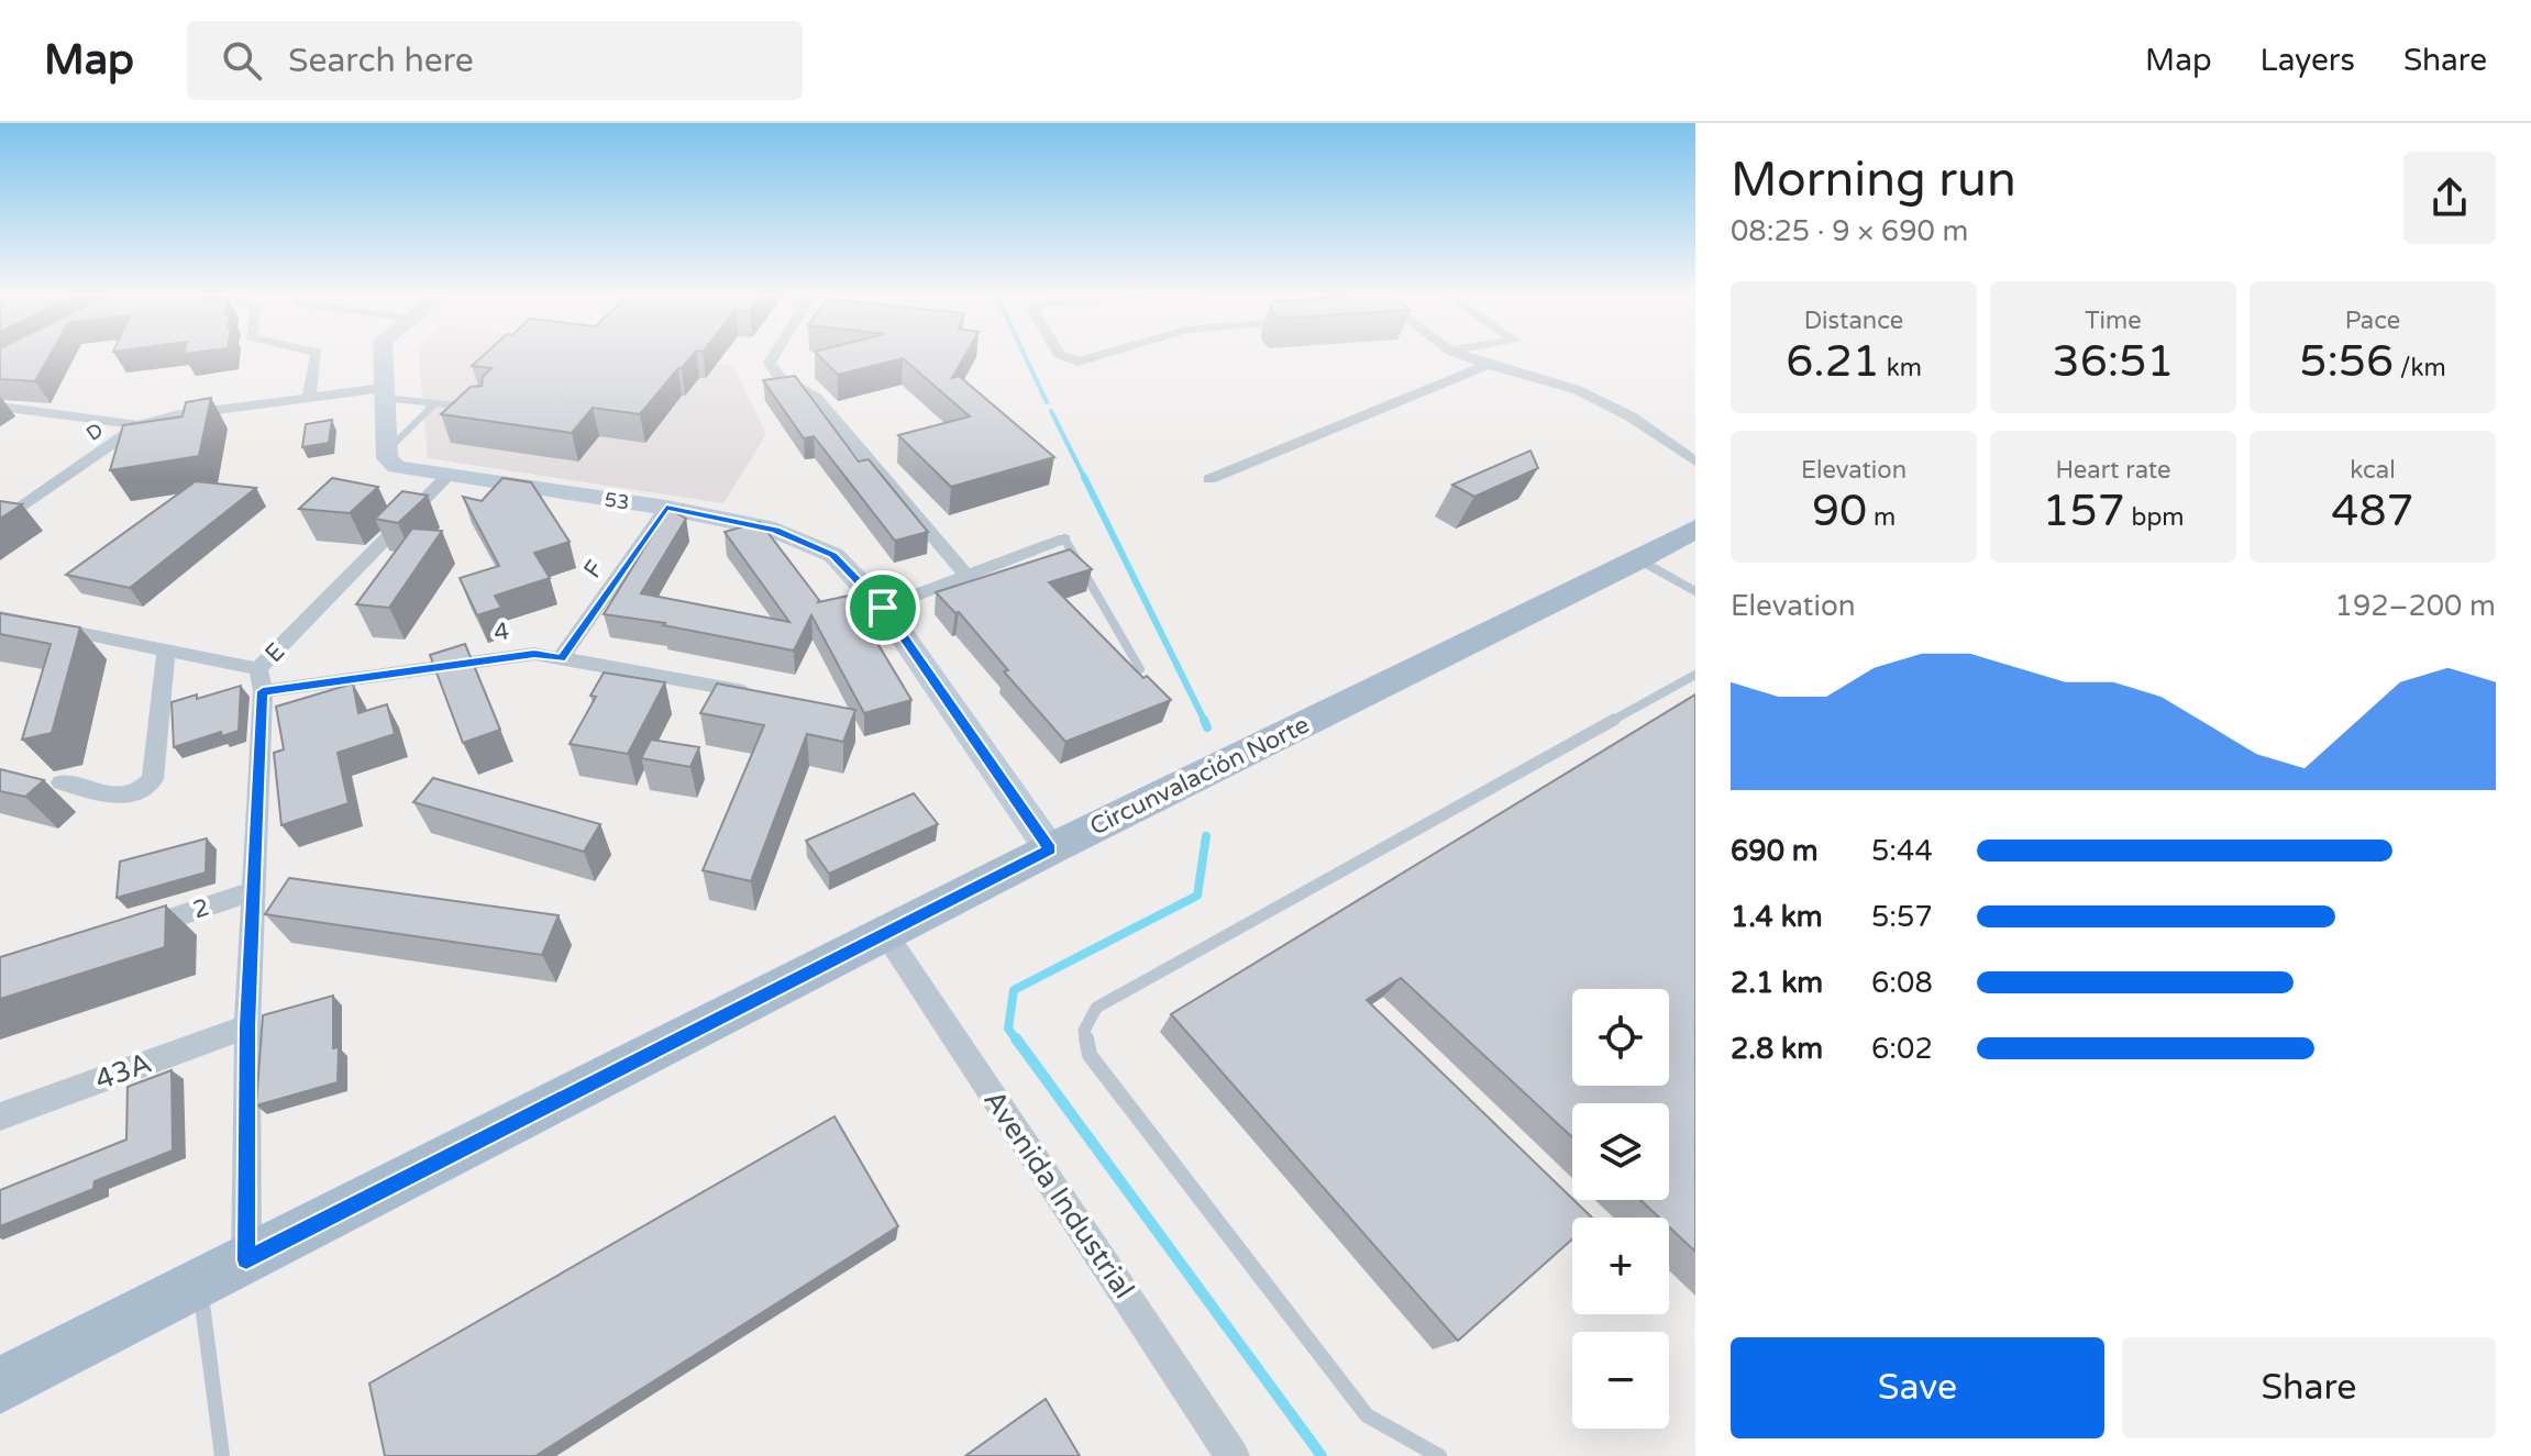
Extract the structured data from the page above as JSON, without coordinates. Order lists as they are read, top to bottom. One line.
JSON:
{"streets":{"main road":["Circunvalación Norte"],"street":["D","53","F","4","E","2","43A","Avenida Industrial"]},"crossings":[["53","F"],["53","E"],["53","Circunvalación Norte"],["F","4"],["4","E"],["E","Circunvalación Norte"],["E","2"],["E","43A"],["Circunvalación Norte","Avenida Industrial"]],"page":{"header":"Map","search":"Search here","nav":["Map","Layers","Share"],"heading":["Morning run","08:25 · 9 × 690 m"],"stats":[["Distance","6.21 km"],["Time","36:51"],["Pace","5:56 /km"],["Elevation","90 m"],["Heart rate","157 bpm"],["kcal","487"]],"chart":["Elevation","192–200 m"],"list":[{"name":"690 m","note":"5:44"},{"name":"1.4 km","note":"5:57"},{"name":"2.1 km","note":"6:08"},{"name":"2.8 km","note":"6:02"}],"map_buttons":["+","−"],"buttons":["Save","Share"]}}
